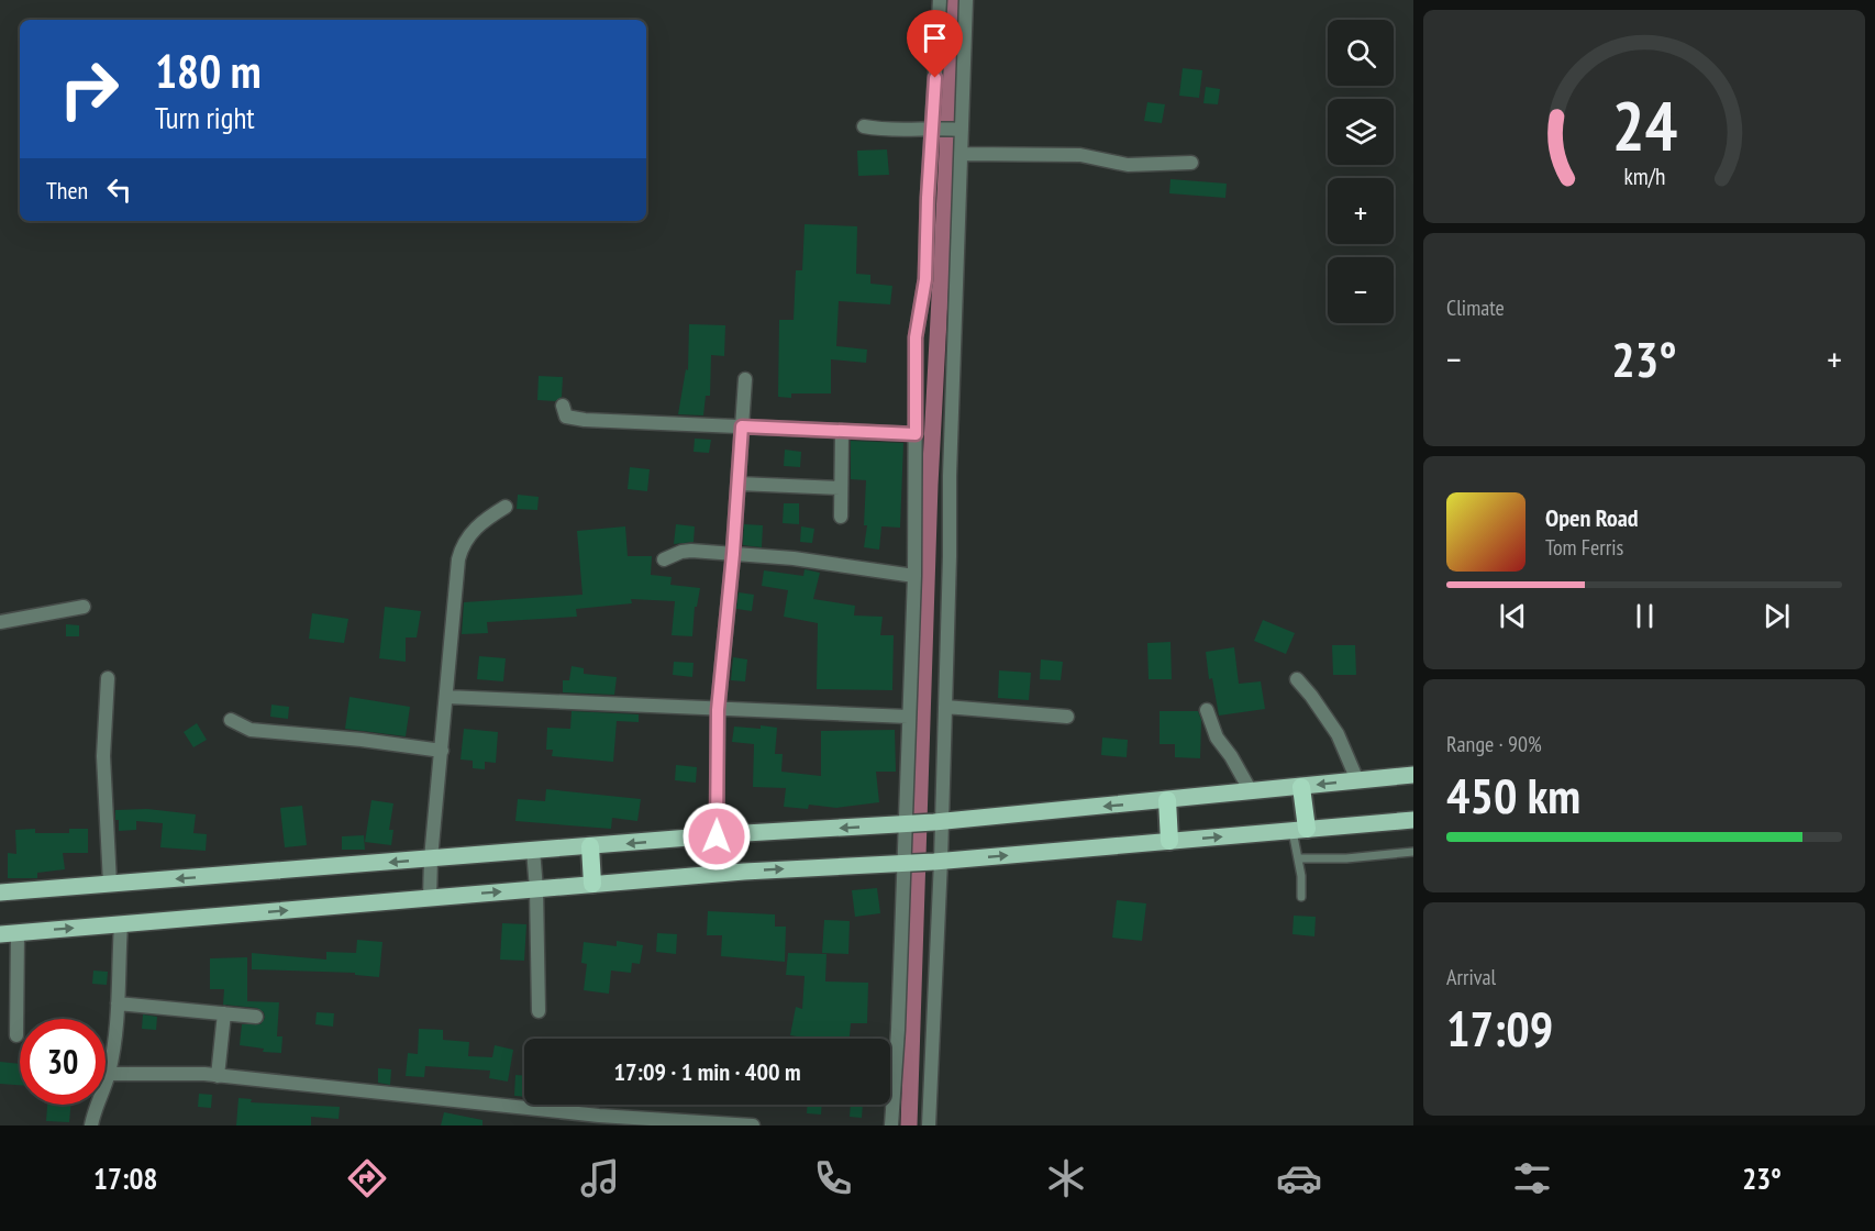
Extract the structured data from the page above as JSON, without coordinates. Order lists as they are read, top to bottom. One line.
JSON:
{"page":{"map_buttons":["+","−"],"turn":["180 m","Turn right"],"then":"Then","tile":["Climate",["Range · 90%","450 km"],["Arrival","17:09"]],"heat":["−","23°","+"],"song":["Open Road","Tom Ferris"],"limit":"30","trip":"17:09 · 1 min · 400 m","tabs":["17:08","23°"],"gauge":["24","km/h"]}}
